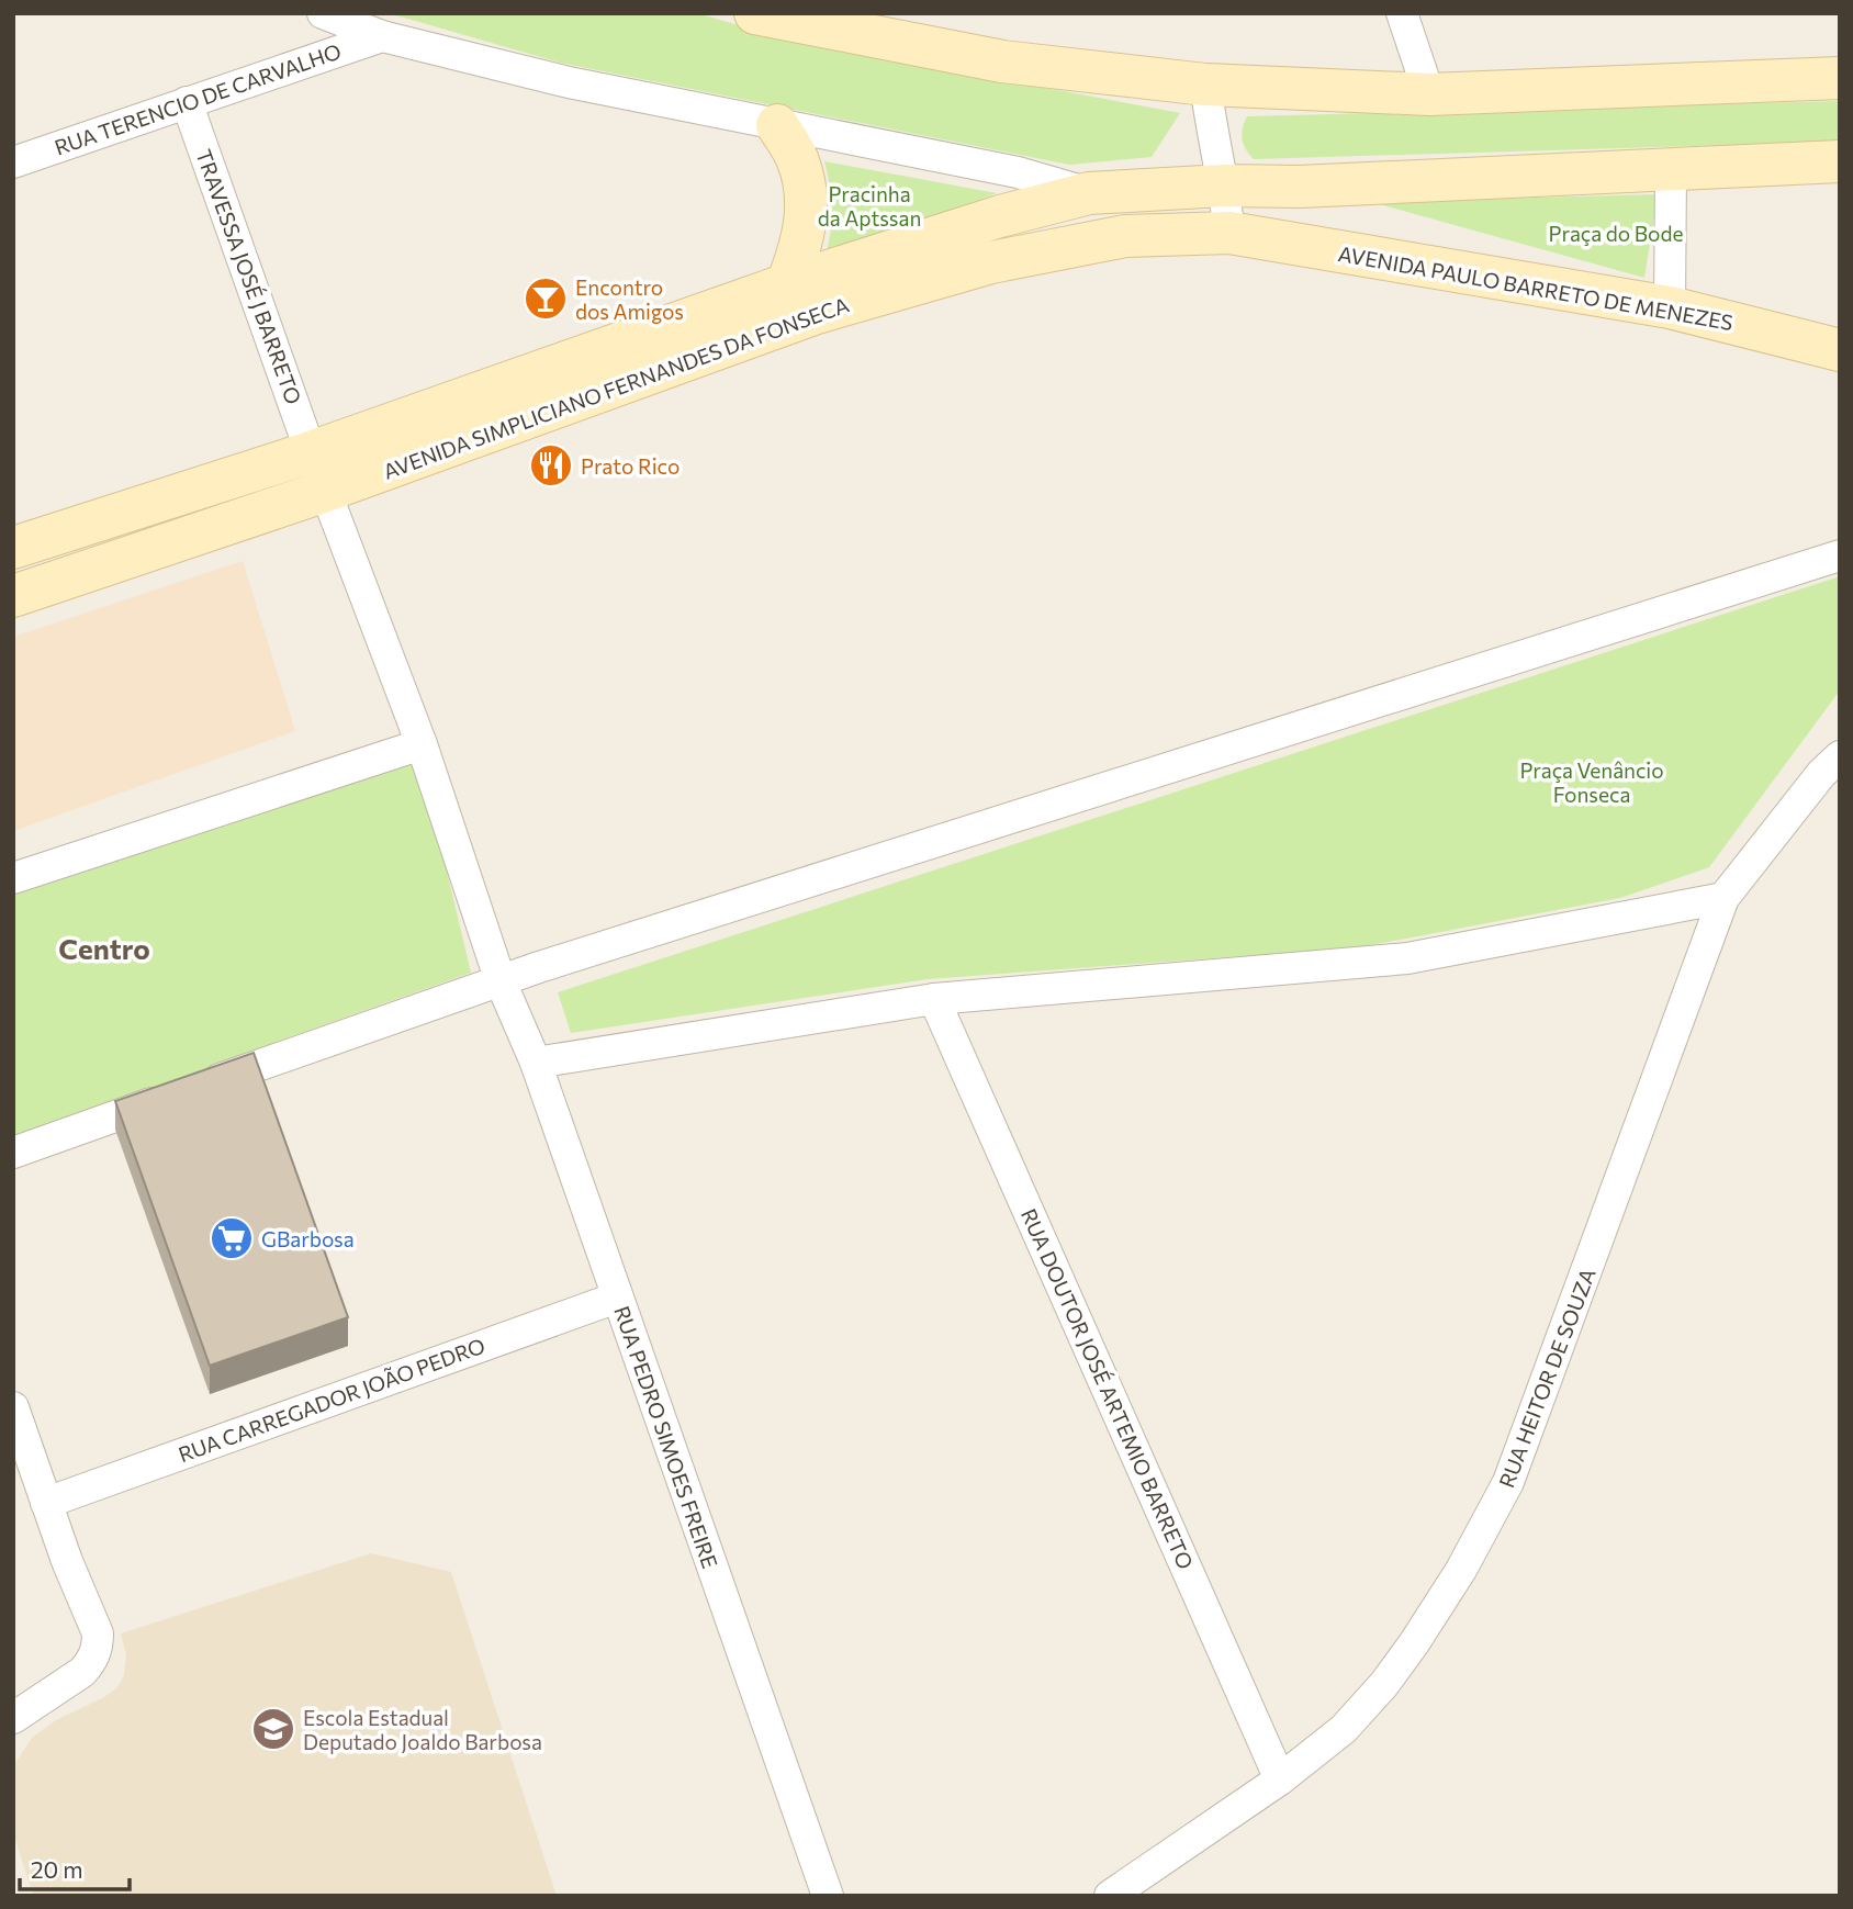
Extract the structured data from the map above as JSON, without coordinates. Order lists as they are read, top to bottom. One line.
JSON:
{"streets":{"main road":["AVENIDA PAULO BARRETO DE MENEZES","AVENIDA SIMPLICIANO FERNANDES DA FONSECA"],"street":["RUA TERENCIO DE CARVALHO","TRAVESSA JOSÉ J BARRETO","RUA HEITOR DE SOUZA","RUA DOUTOR JOSÉ ARTEMIO BARRETO","RUA CARREGADOR JOÃO PEDRO","RUA PEDRO SIMOES FREIRE"]},"crossings":[["RUA TERENCIO DE CARVALHO","TRAVESSA JOSÉ J BARRETO"],["TRAVESSA JOSÉ J BARRETO","AVENIDA SIMPLICIANO FERNANDES DA FONSECA"],["TRAVESSA JOSÉ J BARRETO","RUA PEDRO SIMOES FREIRE"],["AVENIDA PAULO BARRETO DE MENEZES","AVENIDA SIMPLICIANO FERNANDES DA FONSECA"],["RUA HEITOR DE SOUZA","RUA DOUTOR JOSÉ ARTEMIO BARRETO"],["RUA CARREGADOR JOÃO PEDRO","RUA PEDRO SIMOES FREIRE"]],"districts":["Centro"],"parks":["Pracinha da Aptssan","Praça do Bode","Praça Venâncio Fonseca"],"places":{"bar":["Encontro dos Amigos"],"restaurant":["Prato Rico"],"supermarket":["GBarbosa"],"school or university":["Escola Estadual Deputado Joaldo Barbosa"]},"scale_bar":"20 m"}
